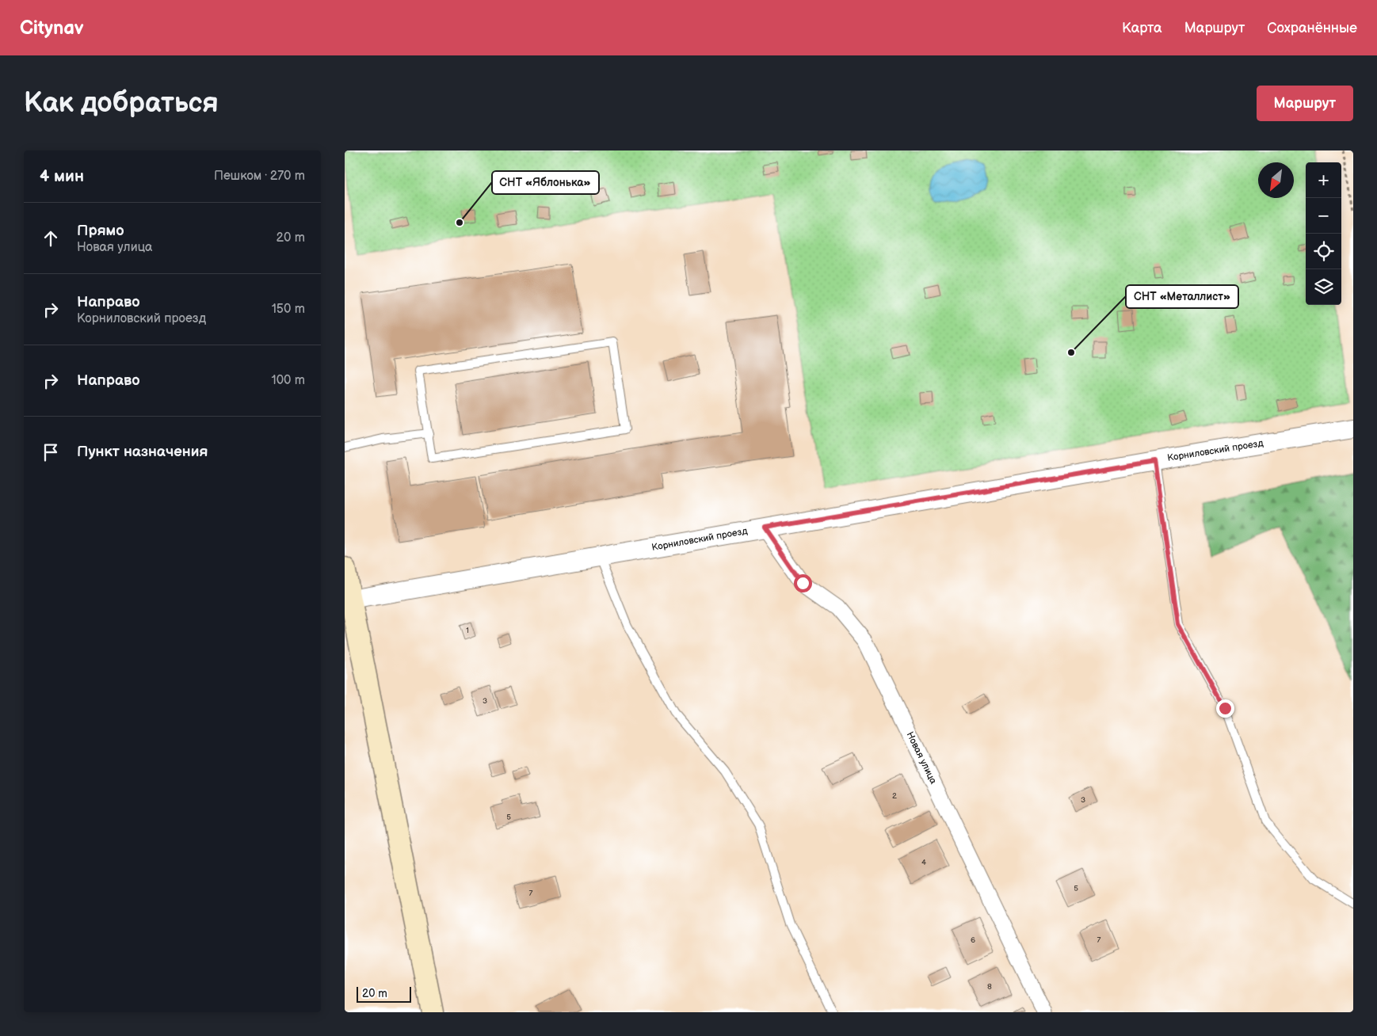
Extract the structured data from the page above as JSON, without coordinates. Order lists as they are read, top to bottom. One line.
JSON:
{"streets":{"street":["Корниловский проезд","Новая улица"]},"crossings":[["Корниловский проезд","Новая улица"]],"places":["СНТ «Яблонька»","СНТ «Металлист»"],"house_numbers":["1","3","2","3","5","4","5","7","6","7","8"],"scale_bar":"20 m","north":"bottom left","page":{"header":"Citynav","nav":["Карта","Маршрут","Сохранённые"],"buttons":"Маршрут","title":"Как добраться","heading":["4 мин","Пешком · 270 m"],"map_buttons":["+","−"],"list":[["Прямо","Новая улица","20 m"],["Направо","Корниловский проезд","150 m"],["Направо","100 m"],"Пункт назначения"],"scale":"20 m"}}
